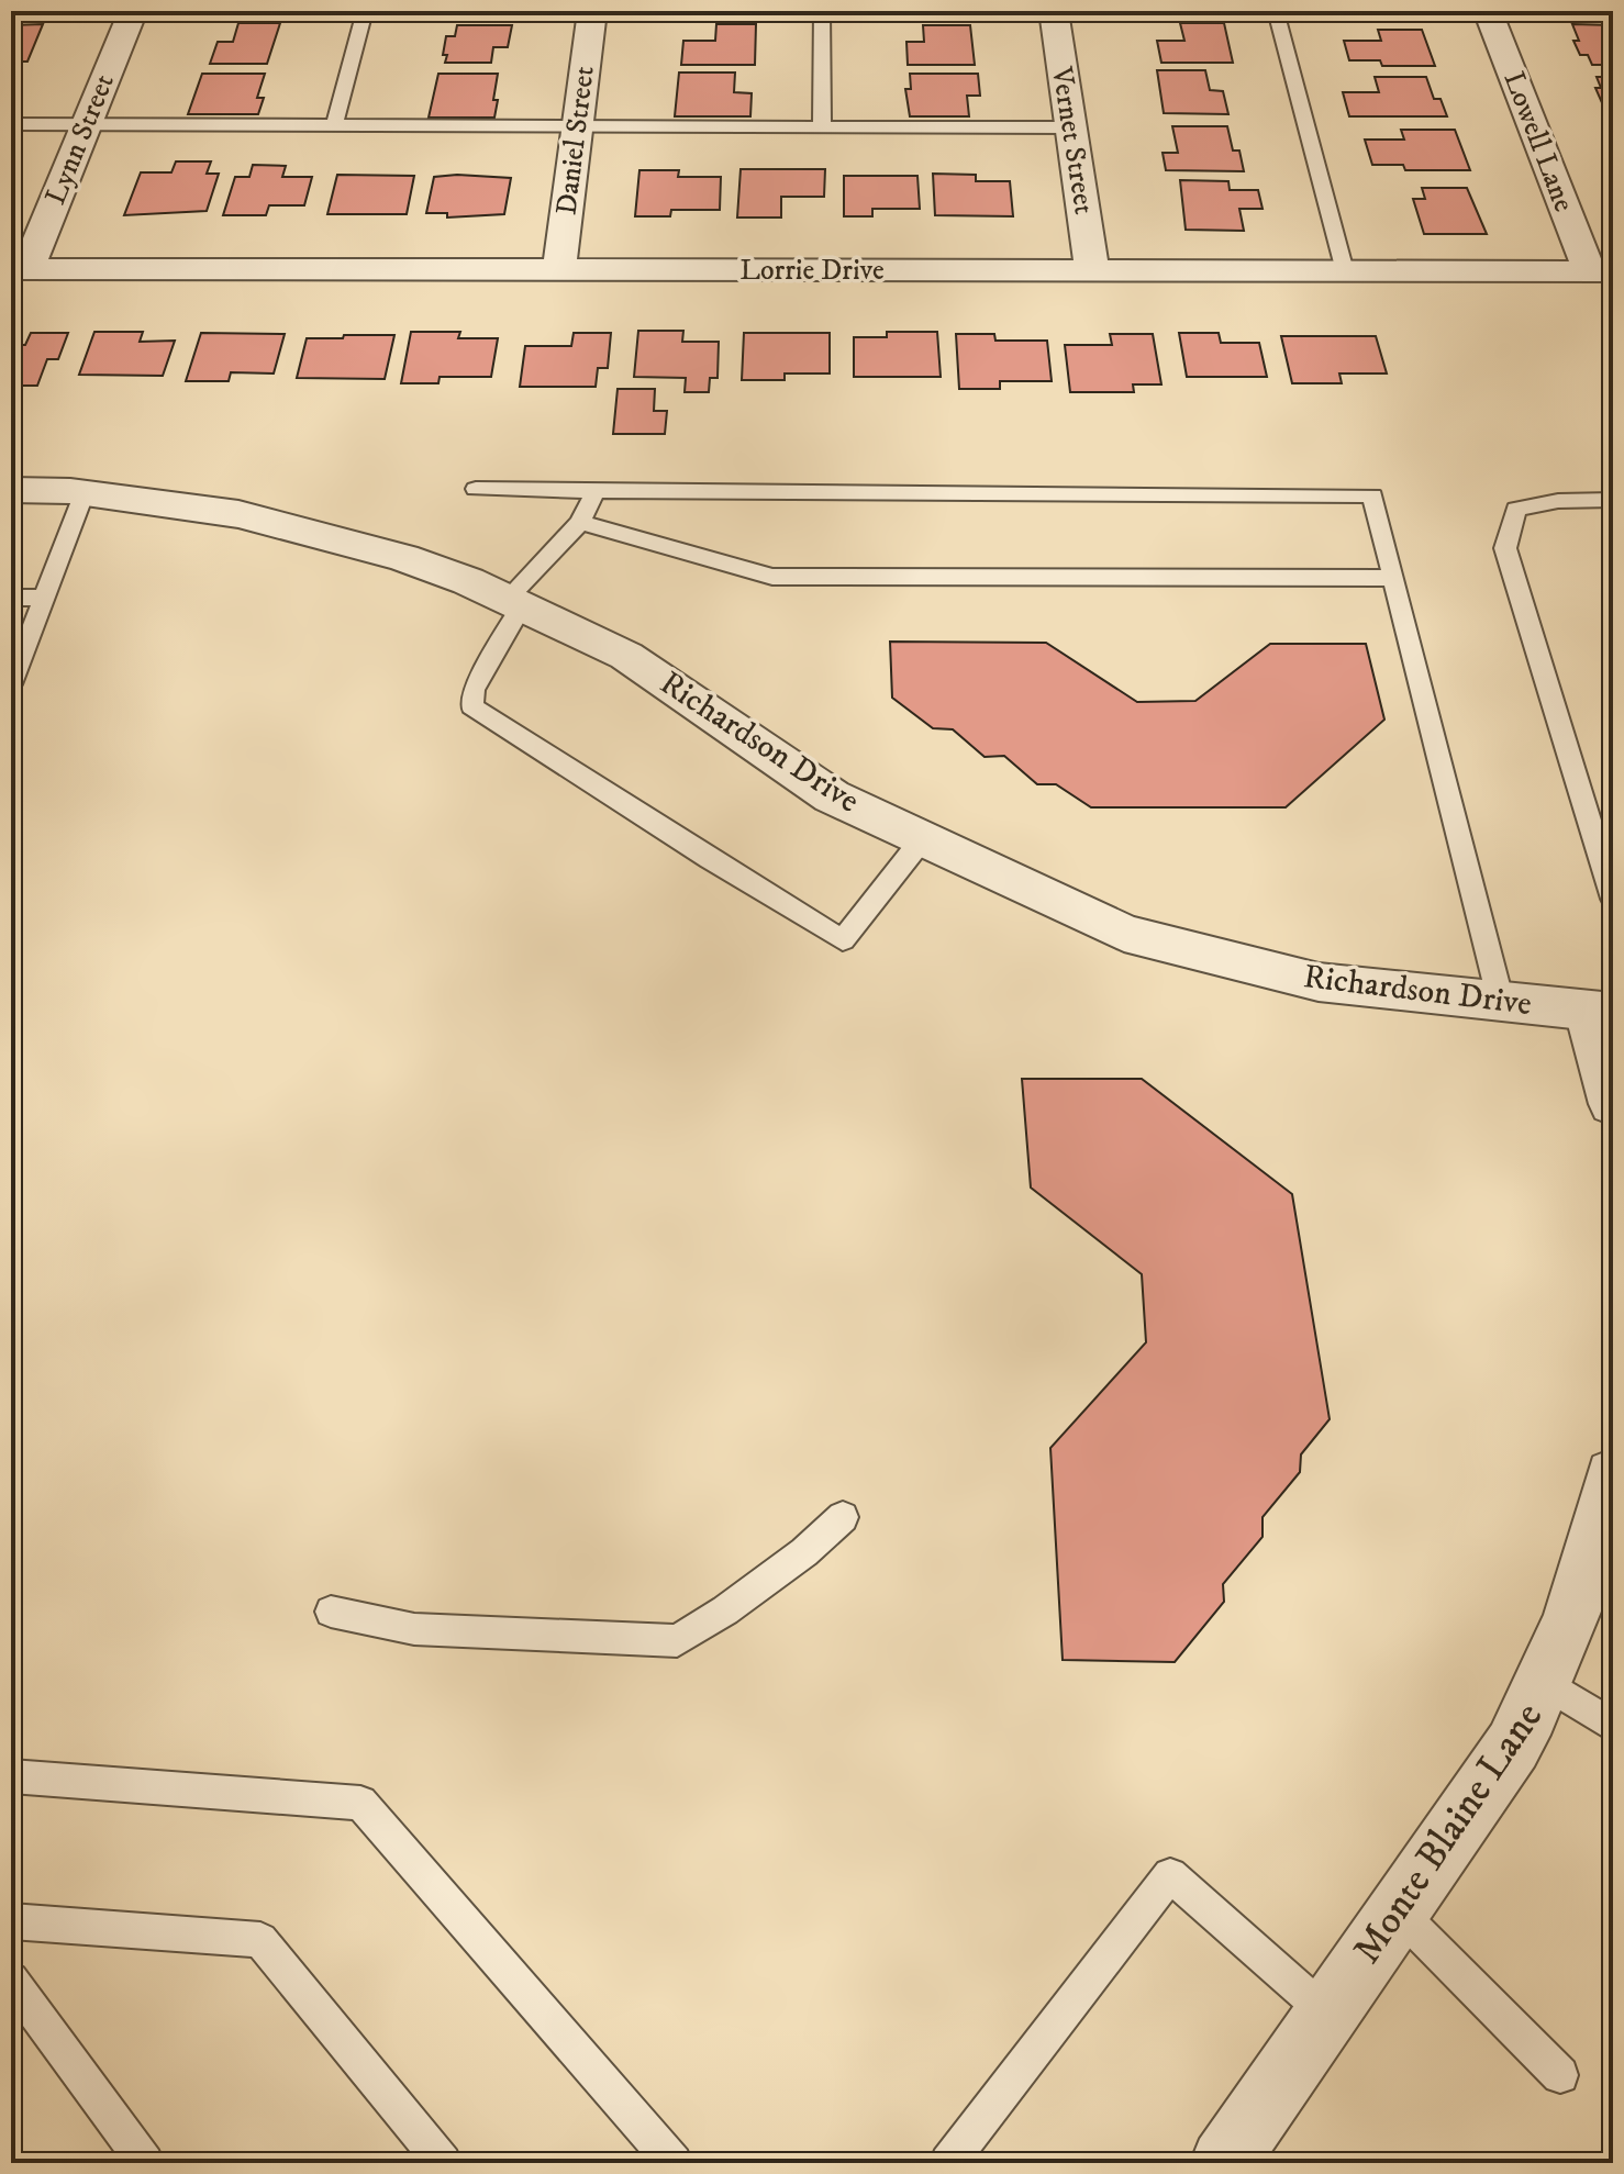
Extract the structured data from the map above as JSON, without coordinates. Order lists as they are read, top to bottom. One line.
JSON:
{"streets":{"street":["Lynn Street","Daniel Street","Vernet Street","Lowell Lane","Lorrie Drive","Richardson Drive","Monte Blaine Lane"]},"crossings":[["Lynn Street","Lorrie Drive"],["Daniel Street","Lorrie Drive"],["Vernet Street","Lorrie Drive"],["Lowell Lane","Lorrie Drive"]]}
